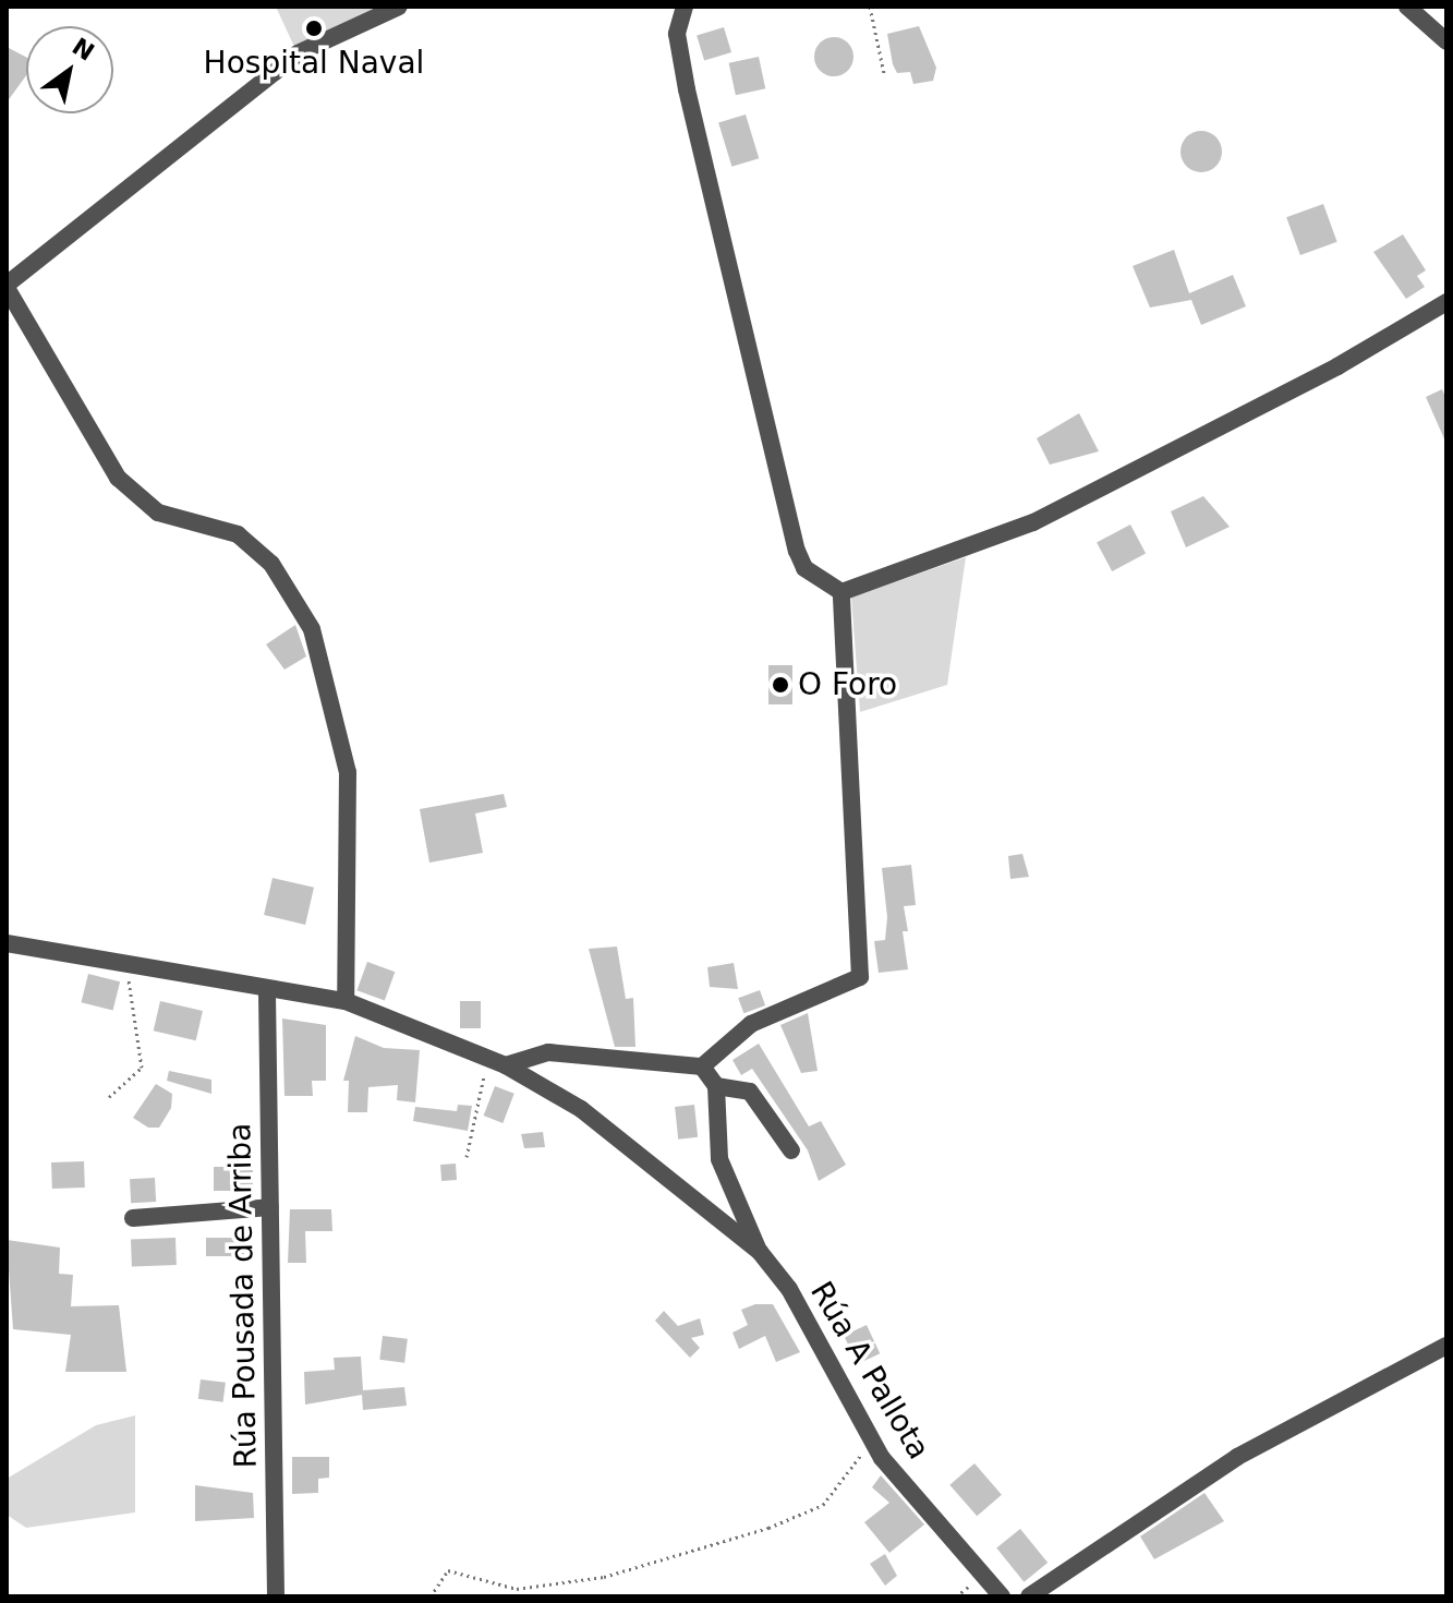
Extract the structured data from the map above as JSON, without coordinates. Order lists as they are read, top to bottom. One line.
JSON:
{"streets":{"street":["Rúa Pousada de Arriba","Rúa A Pallota"]},"places":["Hospital Naval","O Foro"],"north":"top right"}
